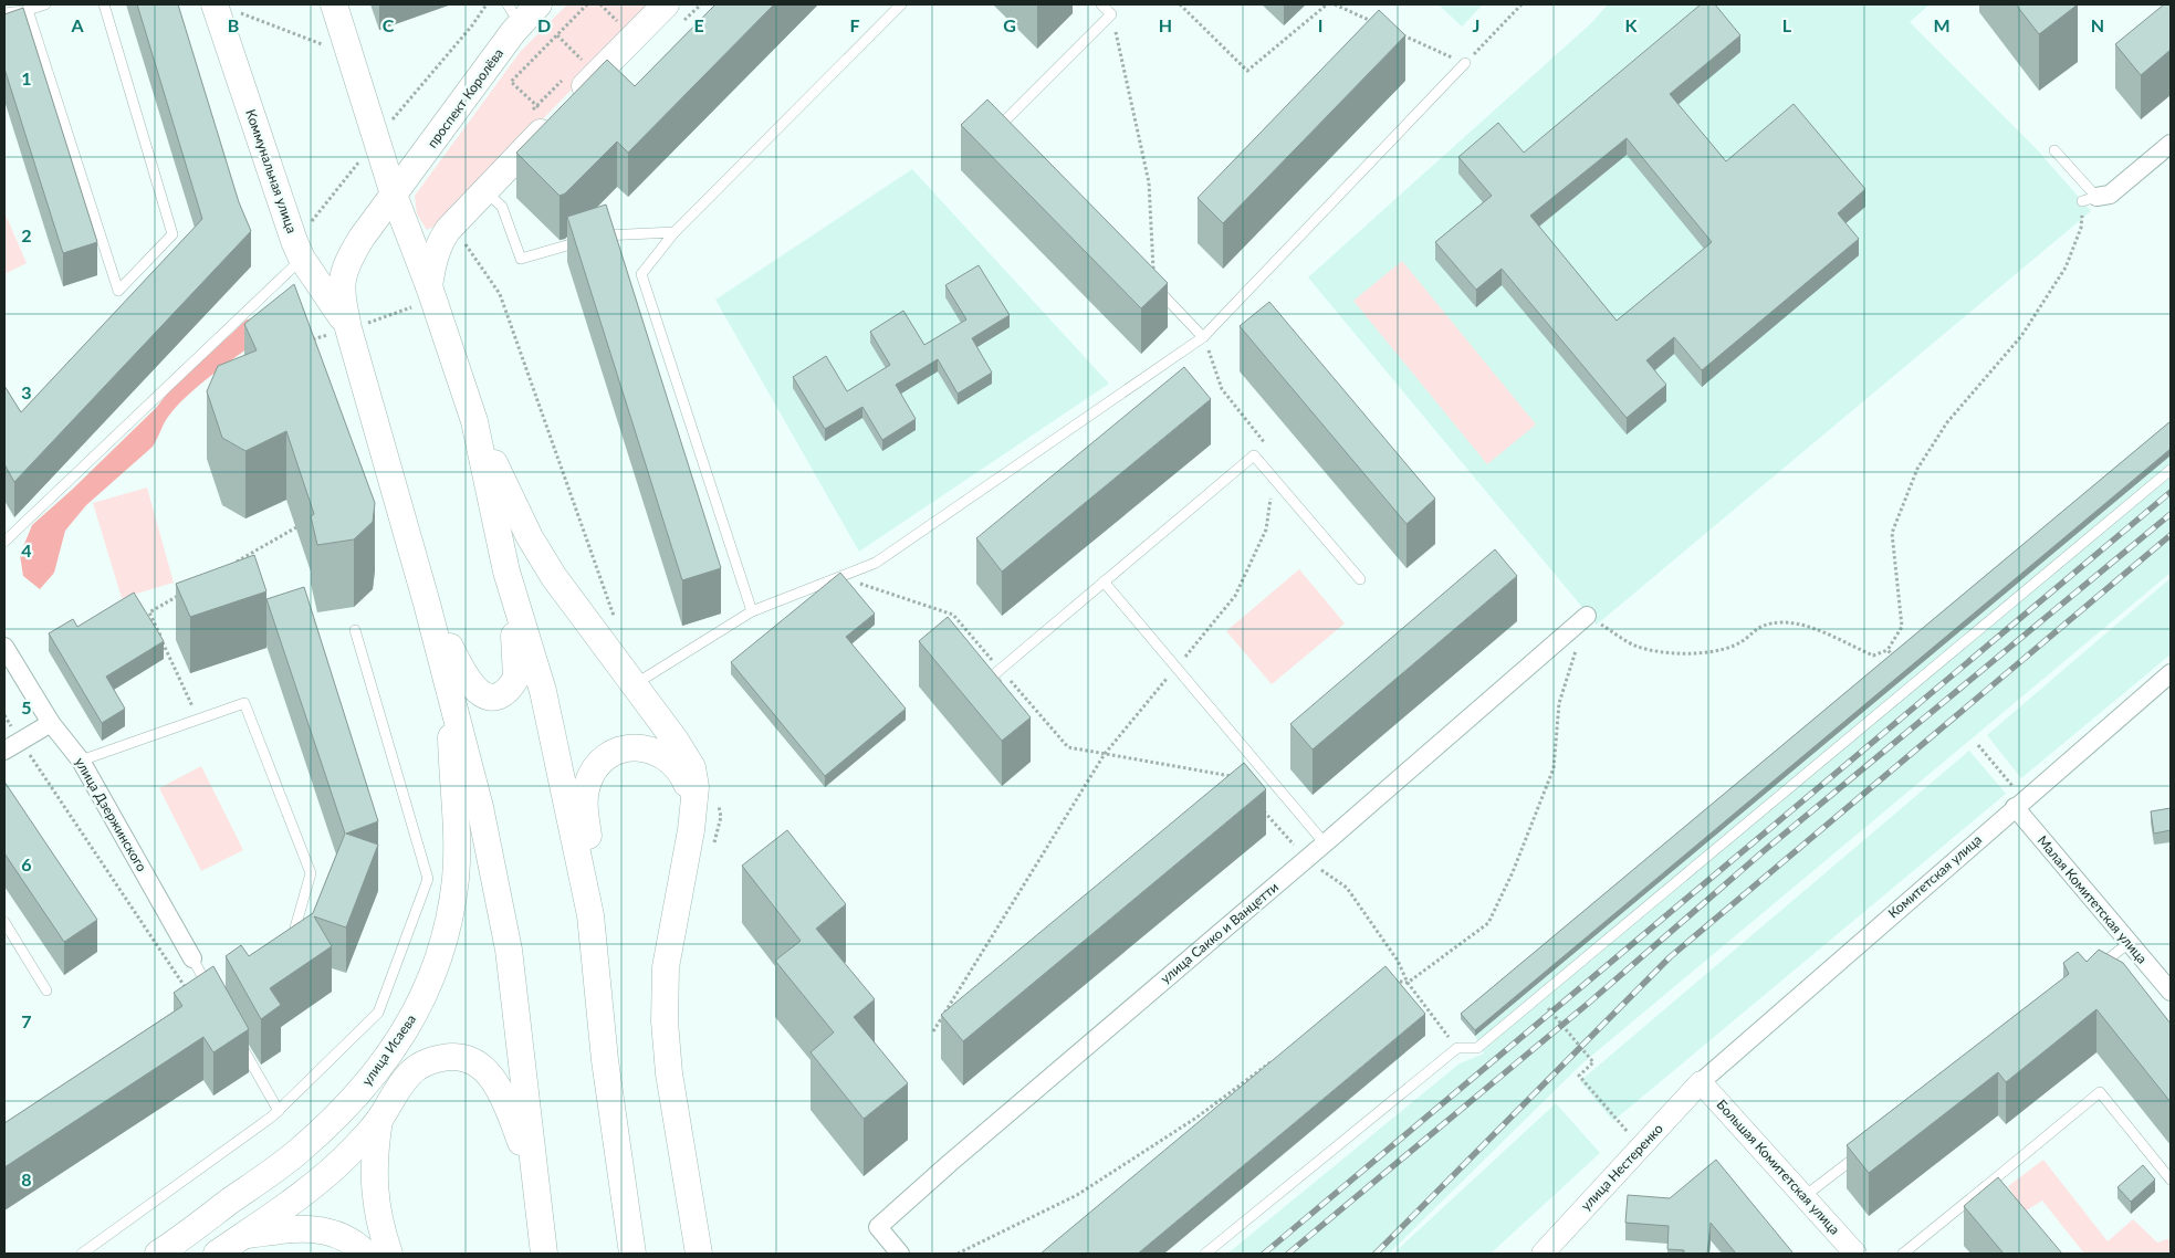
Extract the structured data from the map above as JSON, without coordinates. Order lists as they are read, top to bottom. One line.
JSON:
{"streets":{"main road":["проспект Королёва","Коммунальная улица","улица Исаева"],"street":["улица Дзержинского","Комитетская улица","Малая Комитетская улица","улица Сакко и Ванцетти","улица Нестеренко","Большая Комитетская улица"]},"crossings":[["проспект Королёва","Коммунальная улица"],["Комитетская улица","Малая Комитетская улица"],["Комитетская улица","улица Нестеренко"],["Комитетская улица","Большая Комитетская улица"],["улица Нестеренко","Большая Комитетская улица"]],"grid":{"columns":["A","B","C","D","E","F","G","H","I","J","K","L","M","N"],"rows":["1","2","3","4","5","6","7","8"]}}
